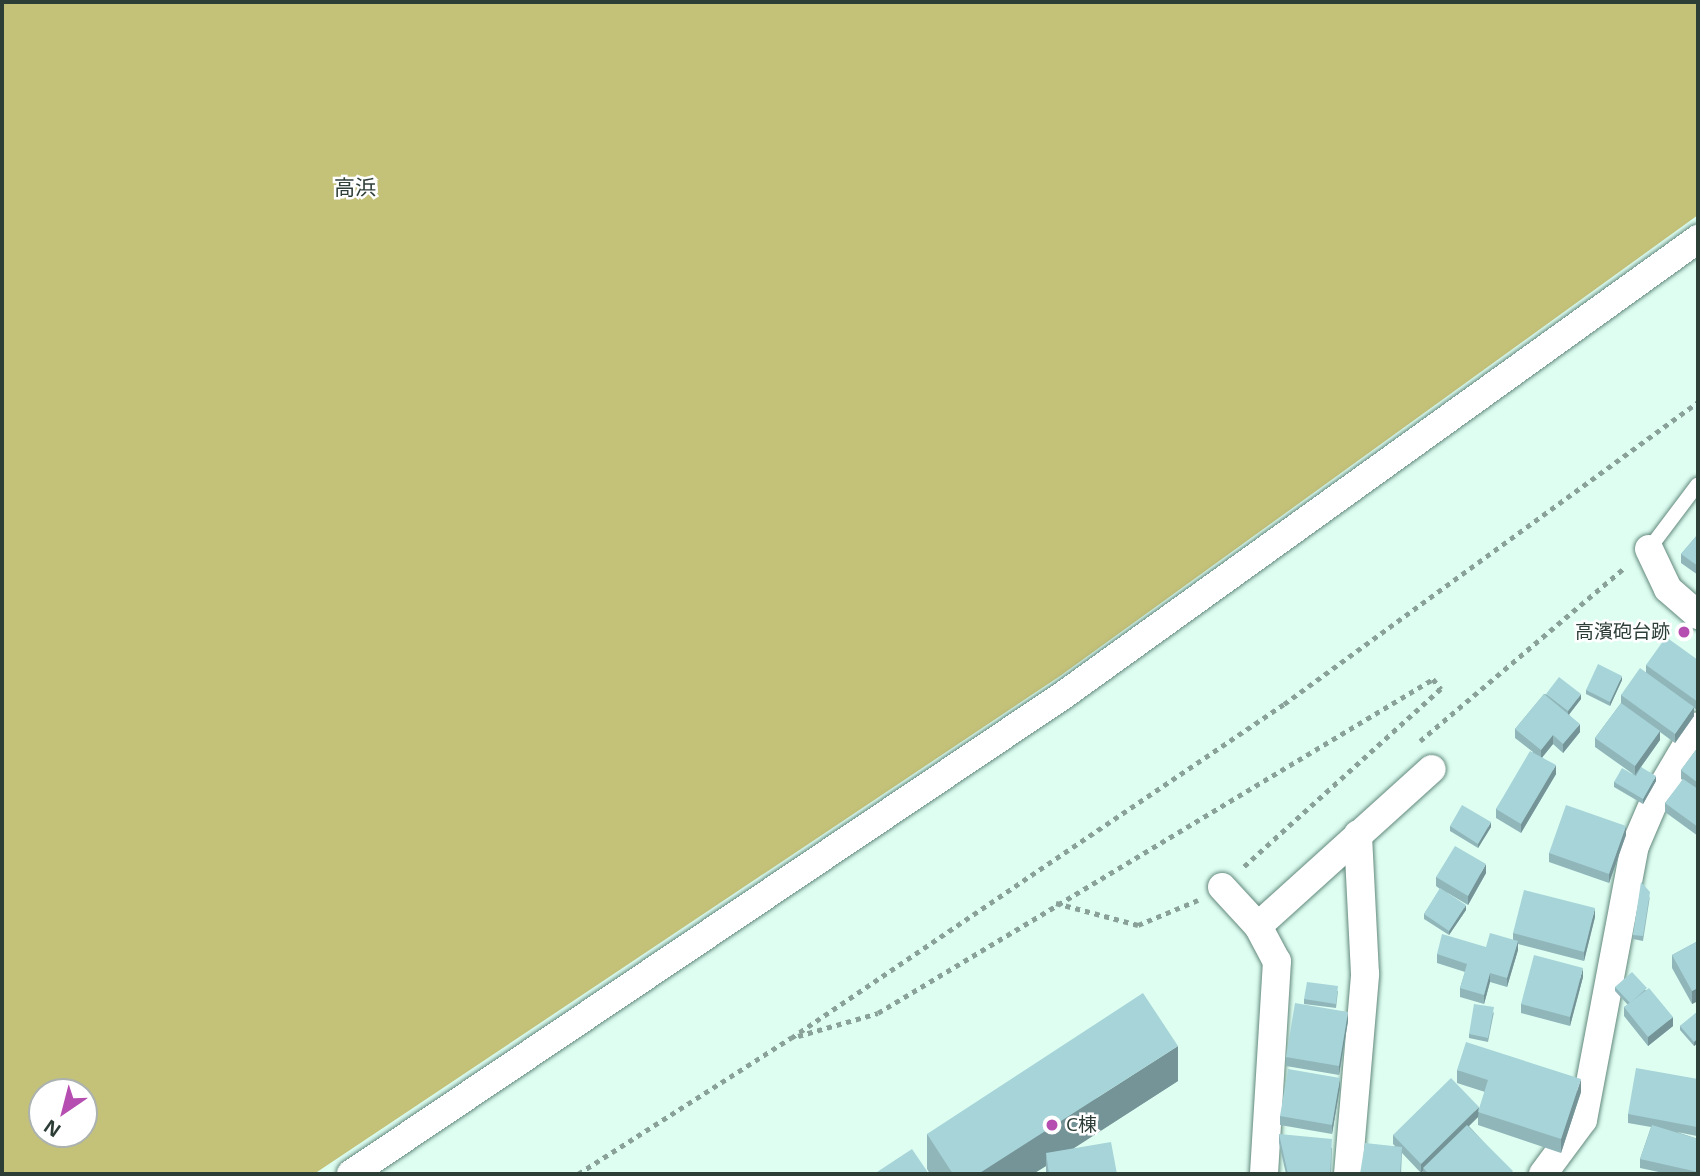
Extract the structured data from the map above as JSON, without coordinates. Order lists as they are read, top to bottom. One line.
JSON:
{"districts":["高浜"],"places":["高濱砲台跡","C棟"],"north":"bottom left"}
